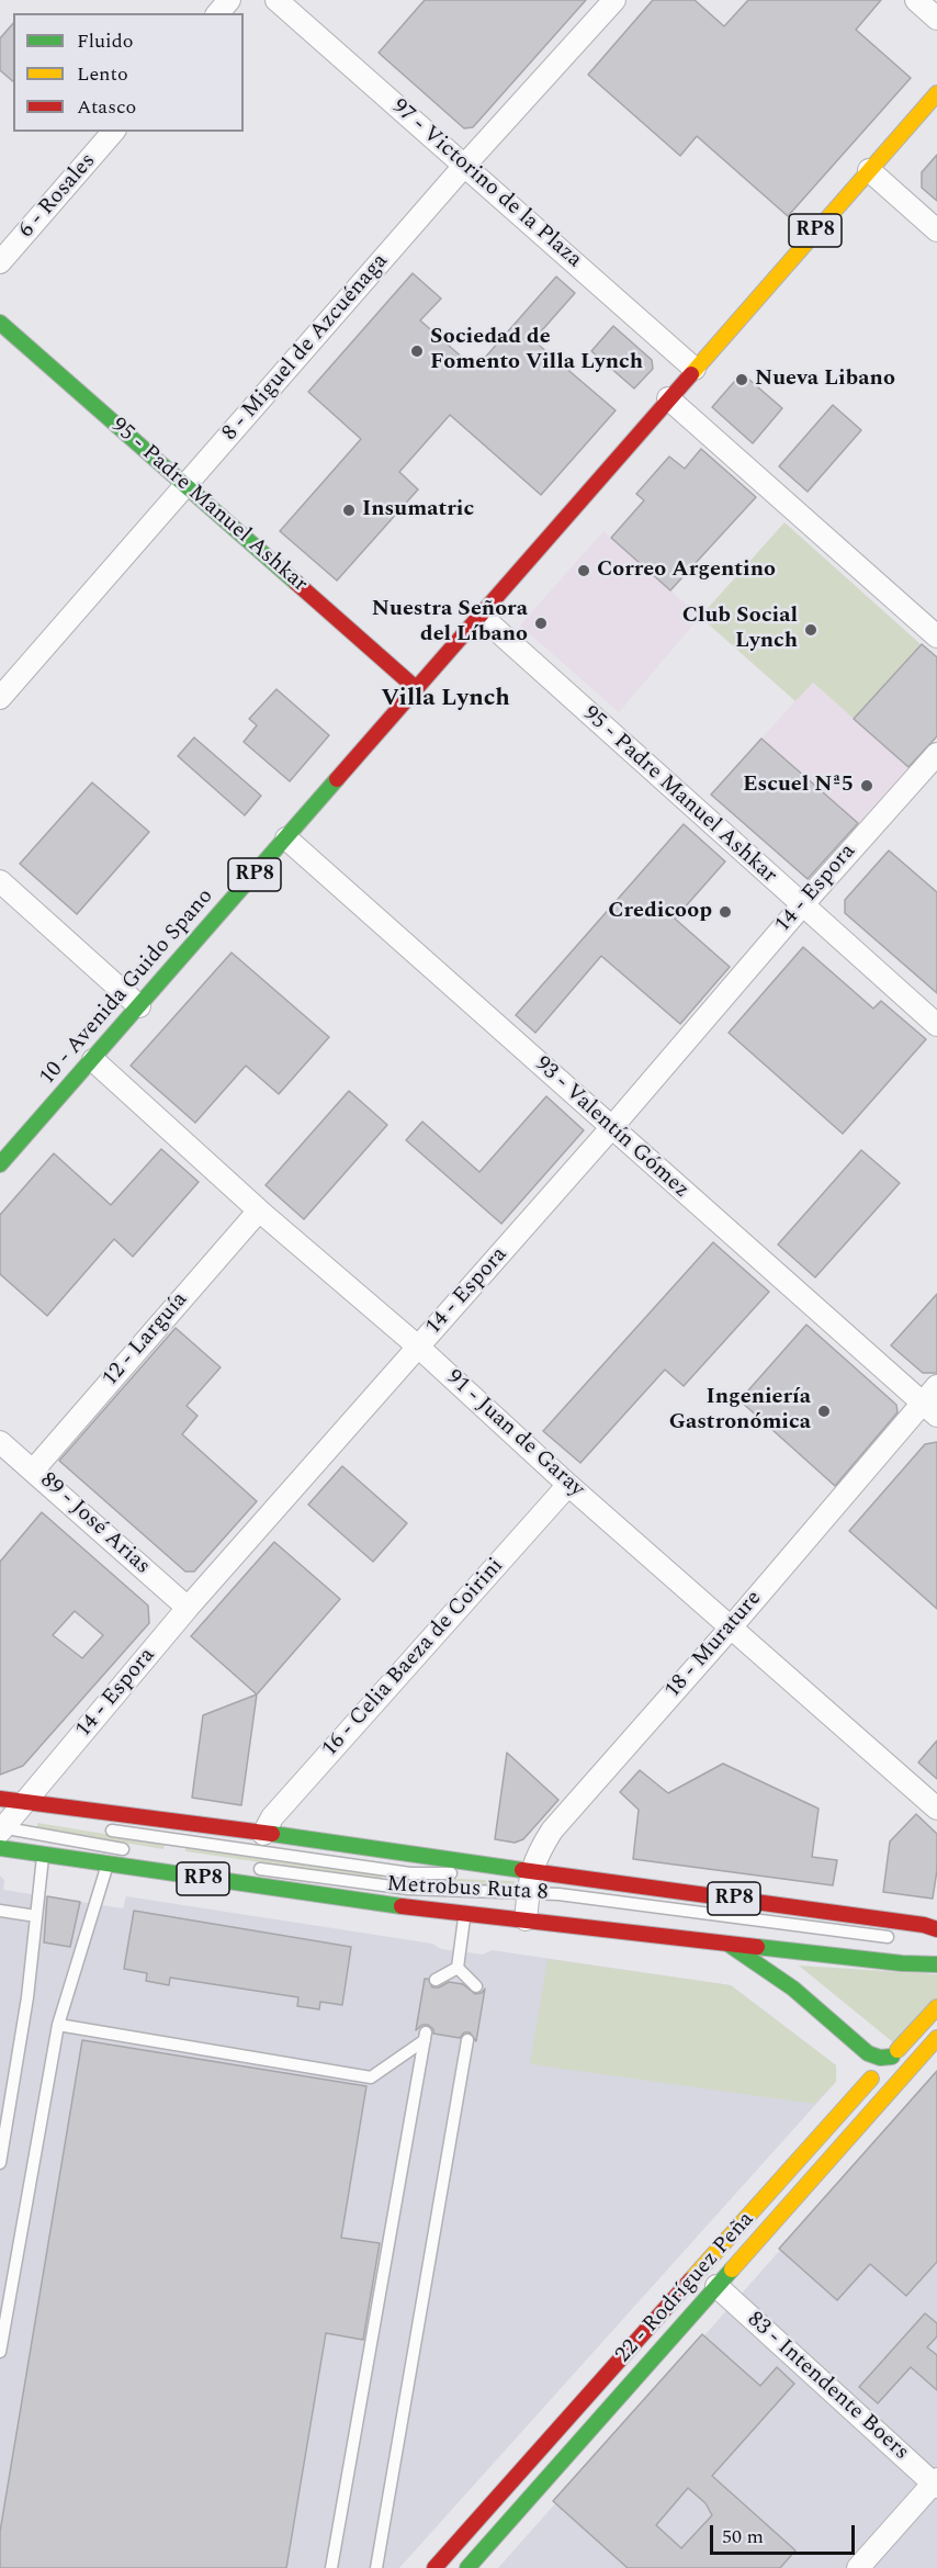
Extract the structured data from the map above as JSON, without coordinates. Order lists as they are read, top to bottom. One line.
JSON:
{"streets":{"main road":["RP8","95 - Padre Manuel Ashkar","10 - Avenida Guido Spano","22 - Rodríguez Peña"],"street":["97 - Victorino de la Plaza","6 - Rosales","8 - Miguel de Azcuénaga","14 - Espora","93 - Valentín Gómez","12 - Larguía","91 - Juan de Garay","89 - José Arias","18 - Murature","16 - Celia Baeza de Coirini","83 - Intendente Boers"],"lane":["Metrobus Ruta 8"]},"crossings":[["97 - Victorino de la Plaza","RP8"],["97 - Victorino de la Plaza","8 - Miguel de Azcuénaga"],["RP8","95 - Padre Manuel Ashkar"],["RP8","14 - Espora"],["RP8","10 - Avenida Guido Spano"],["RP8","18 - Murature"],["RP8","16 - Celia Baeza de Coirini"],["RP8","Metrobus Ruta 8"],["8 - Miguel de Azcuénaga","95 - Padre Manuel Ashkar"],["95 - Padre Manuel Ashkar","14 - Espora"],["95 - Padre Manuel Ashkar","10 - Avenida Guido Spano"],["14 - Espora","93 - Valentín Gómez"],["14 - Espora","91 - Juan de Garay"],["14 - Espora","89 - José Arias"],["10 - Avenida Guido Spano","93 - Valentín Gómez"],["10 - Avenida Guido Spano","91 - Juan de Garay"],["93 - Valentín Gómez","18 - Murature"],["12 - Larguía","91 - Juan de Garay"],["12 - Larguía","89 - José Arias"],["91 - Juan de Garay","18 - Murature"],["91 - Juan de Garay","16 - Celia Baeza de Coirini"],["18 - Murature","Metrobus Ruta 8"],["22 - Rodríguez Peña","83 - Intendente Boers"]],"districts":["Villa Lynch"],"places":["Sociedad de Fomento Villa Lynch","Nueva Libano","Insumatric","Correo Argentino","Nuestra Señora del Líbano","Club Social Lynch","Escuel Nª5","Credicoop","Ingeniería Gastronómica"],"legend":["Fluido","Lento","Atasco"],"scale_bar":"50 m"}
